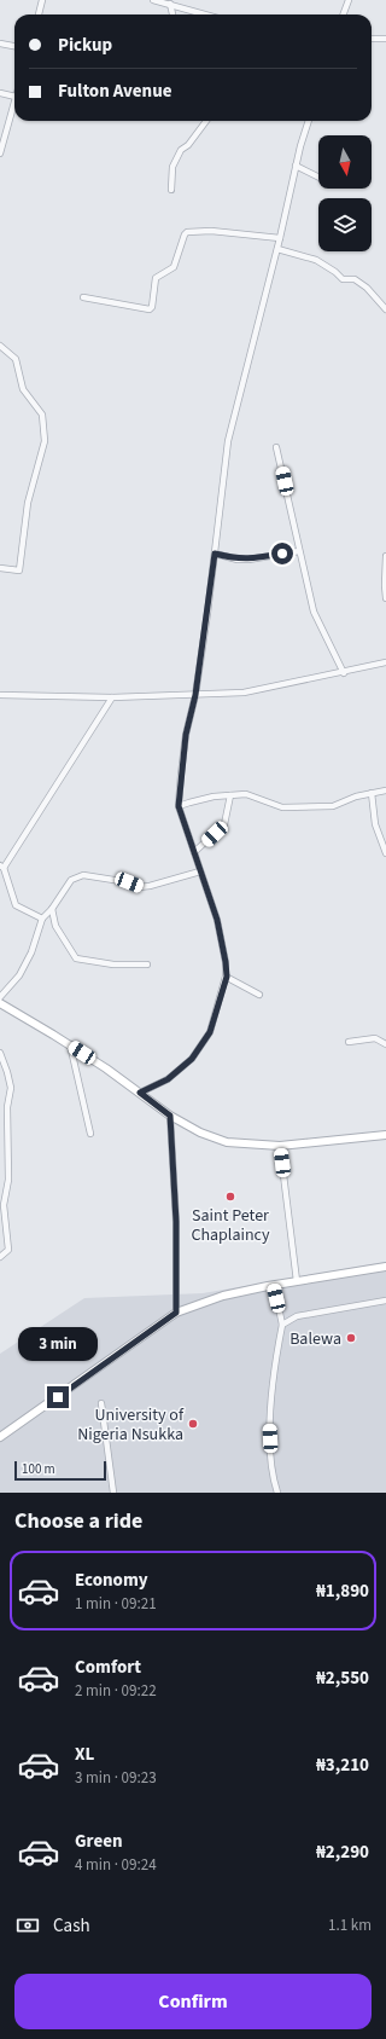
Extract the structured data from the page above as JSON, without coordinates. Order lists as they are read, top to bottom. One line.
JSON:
{"places":["Saint Peter Chaplaincy","Balewa","University of Nigeria Nsukka"],"scale_bar":"100 m","north":"bottom","page":{"banner":["Pickup","Fulton Avenue"],"bubble":"3 min","scale":"100 m","heading":"Choose a ride","list":[{"name":"Economy","note":"1 min · 09:21","value":"₦1,890"},{"name":"Comfort","note":"2 min · 09:22","value":"₦2,550"},{"name":"XL","note":"3 min · 09:23","value":"₦3,210"},{"name":"Green","note":"4 min · 09:24","value":"₦2,290"}],"pay":["Cash","1.1 km"],"buttons":"Confirm"}}
